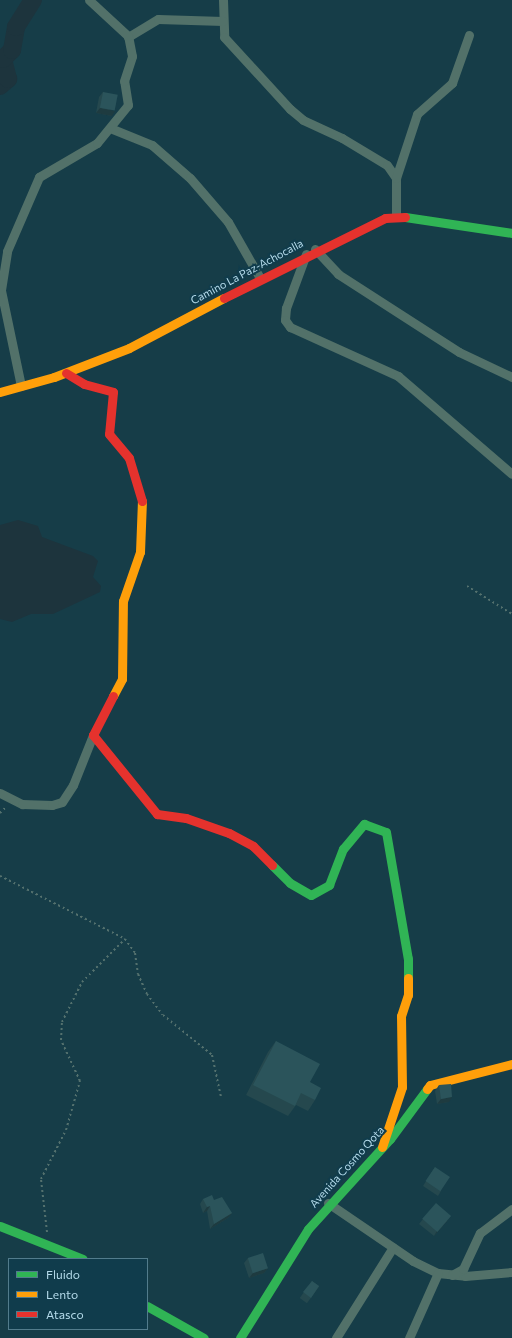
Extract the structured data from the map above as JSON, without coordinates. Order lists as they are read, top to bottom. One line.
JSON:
{"streets":{"street":["Camino La Paz-Achocalla","Avenida Cosmo Qota"]},"legend":["Fluido","Lento","Atasco"]}
